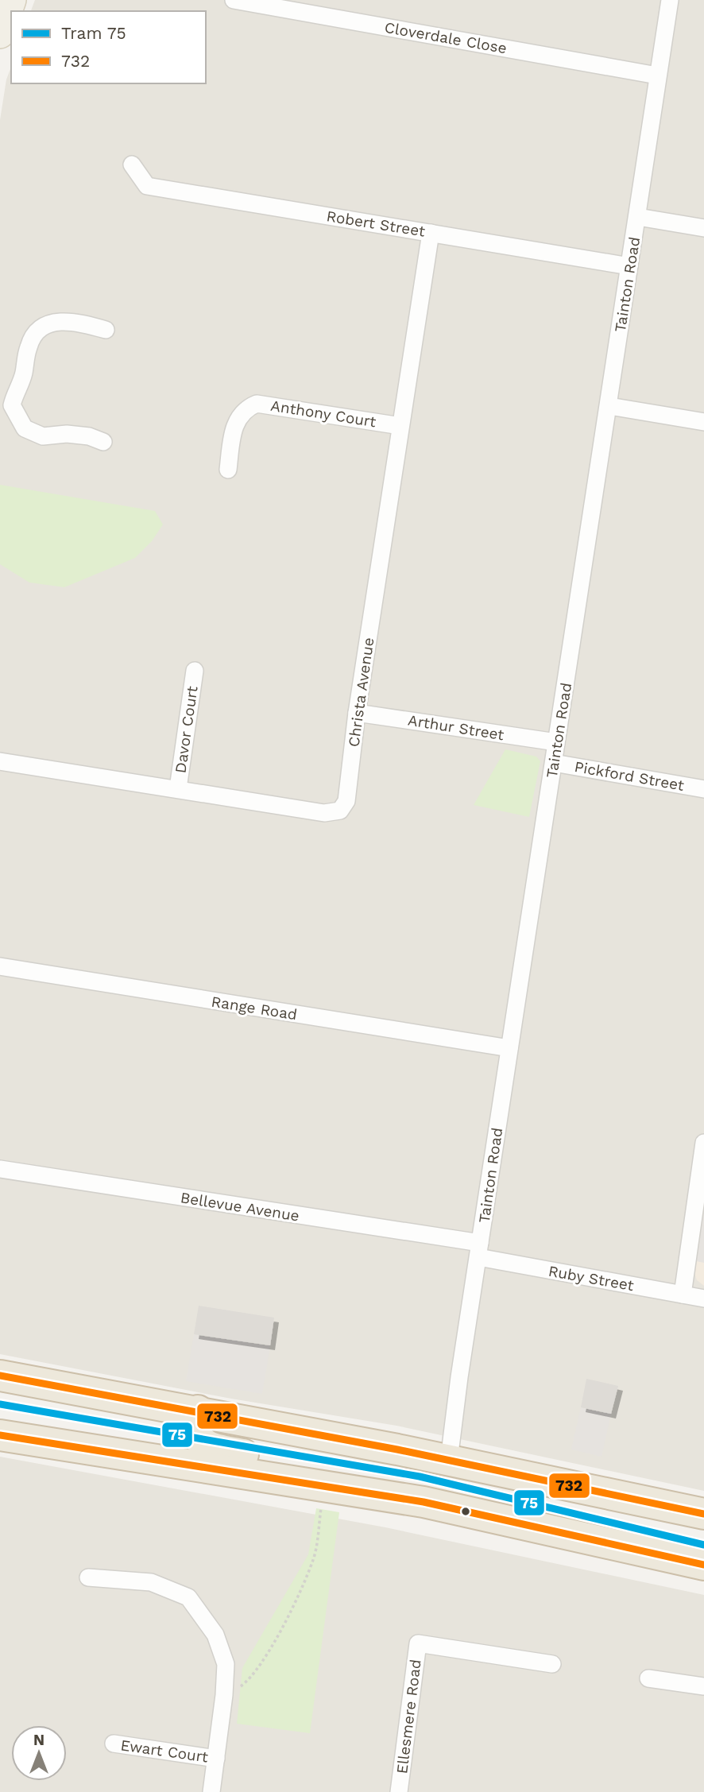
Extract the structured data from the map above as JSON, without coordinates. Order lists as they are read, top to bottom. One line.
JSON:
{"streets":{"street":["Cloverdale Close","Robert Street","Tainton Road","Anthony Court","Christa Avenue","Arthur Street","Davor Court","Pickford Street","Range Road","Bellevue Avenue","Ruby Street","Ellesmere Road","Ewart Court"]},"crossings":[["Cloverdale Close","Tainton Road"],["Robert Street","Tainton Road"],["Robert Street","Christa Avenue"],["Tainton Road","Arthur Street"],["Tainton Road","Pickford Street"],["Tainton Road","Range Road"],["Tainton Road","Bellevue Avenue"],["Tainton Road","Ruby Street"],["Anthony Court","Christa Avenue"],["Christa Avenue","Arthur Street"],["Christa Avenue","Davor Court"],["Bellevue Avenue","Ruby Street"]],"lines":["transit line 732","tram line 75"],"legend":["Tram 75","732"],"north":"top"}
